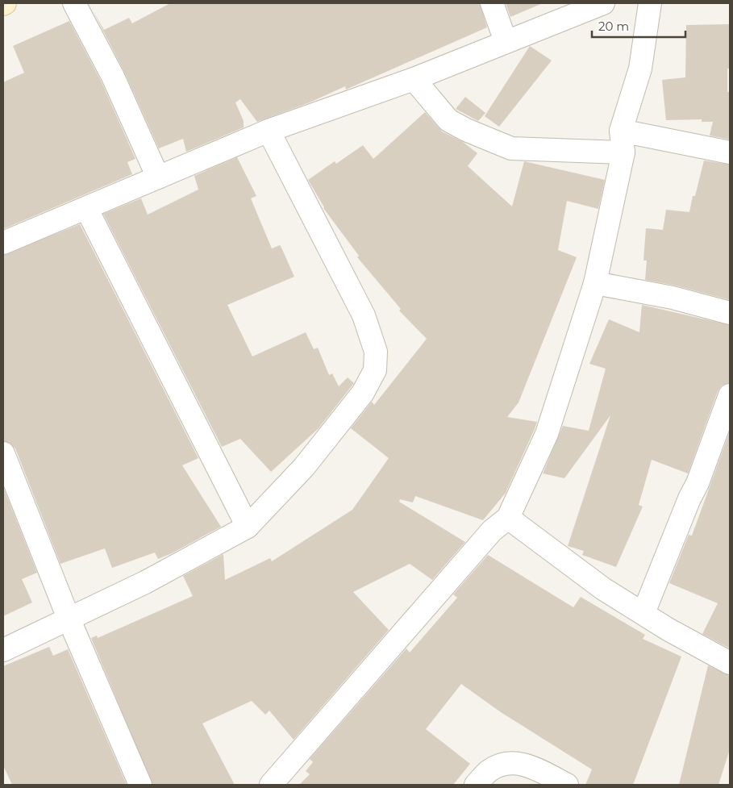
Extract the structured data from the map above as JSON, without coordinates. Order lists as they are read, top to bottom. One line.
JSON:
{"scale_bar":"20 m"}
